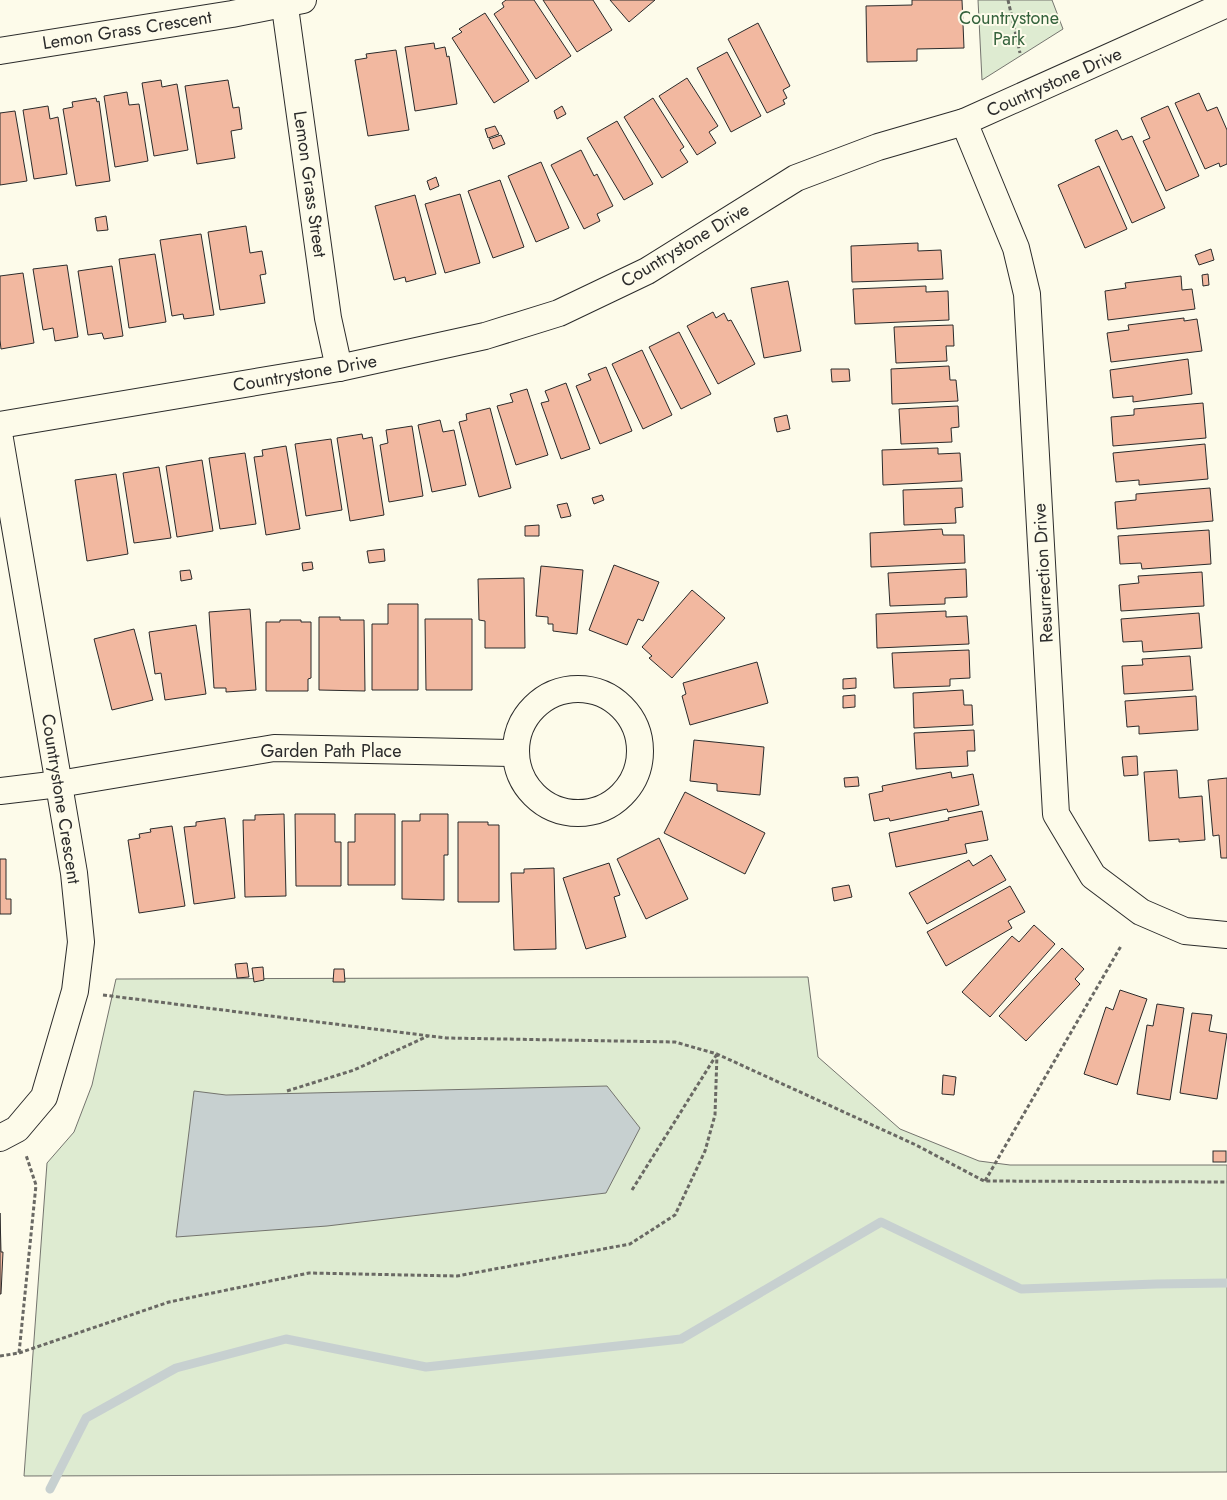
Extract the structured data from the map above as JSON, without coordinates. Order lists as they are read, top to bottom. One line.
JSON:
{"streets":{"street":["Lemon Grass Crescent","Countrystone Drive","Lemon Grass Street","Resurrection Drive","Garden Path Place","Countrystone Crescent"]},"crossings":[["Lemon Grass Crescent","Lemon Grass Street"],["Countrystone Drive","Lemon Grass Street"],["Countrystone Drive","Resurrection Drive"],["Garden Path Place","Countrystone Crescent"]],"parks":["Countrystone Park"]}
